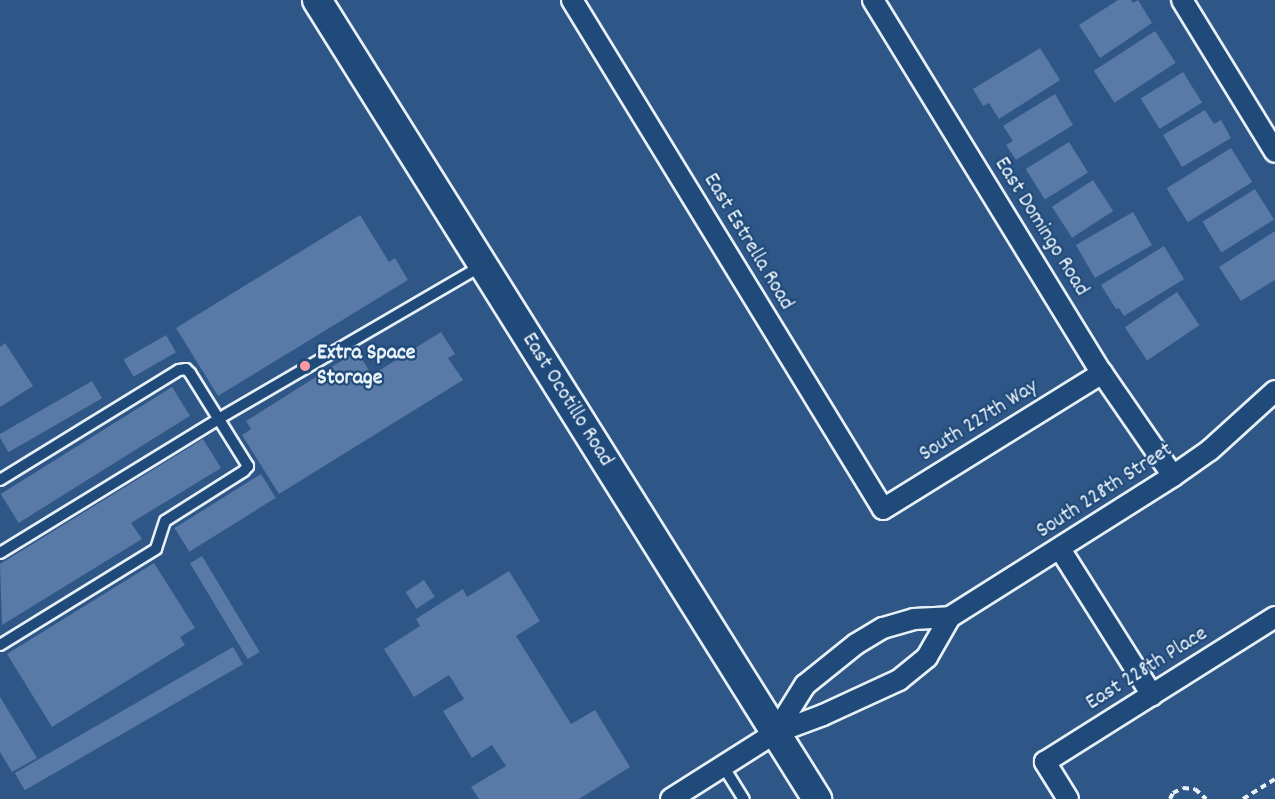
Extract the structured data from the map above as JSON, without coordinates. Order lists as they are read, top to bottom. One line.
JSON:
{"streets":{"main road":["East Ocotillo Road"],"street":["East Domingo Road","East Estrella Road","South 227th Way","South 228th Street","East 228th Place"]},"crossings":[["East Domingo Road","South 227th Way"],["East Domingo Road","South 228th Street"],["East Estrella Road","South 227th Way"],["East Ocotillo Road","South 228th Street"]],"places":["Extra Space Storage"]}
